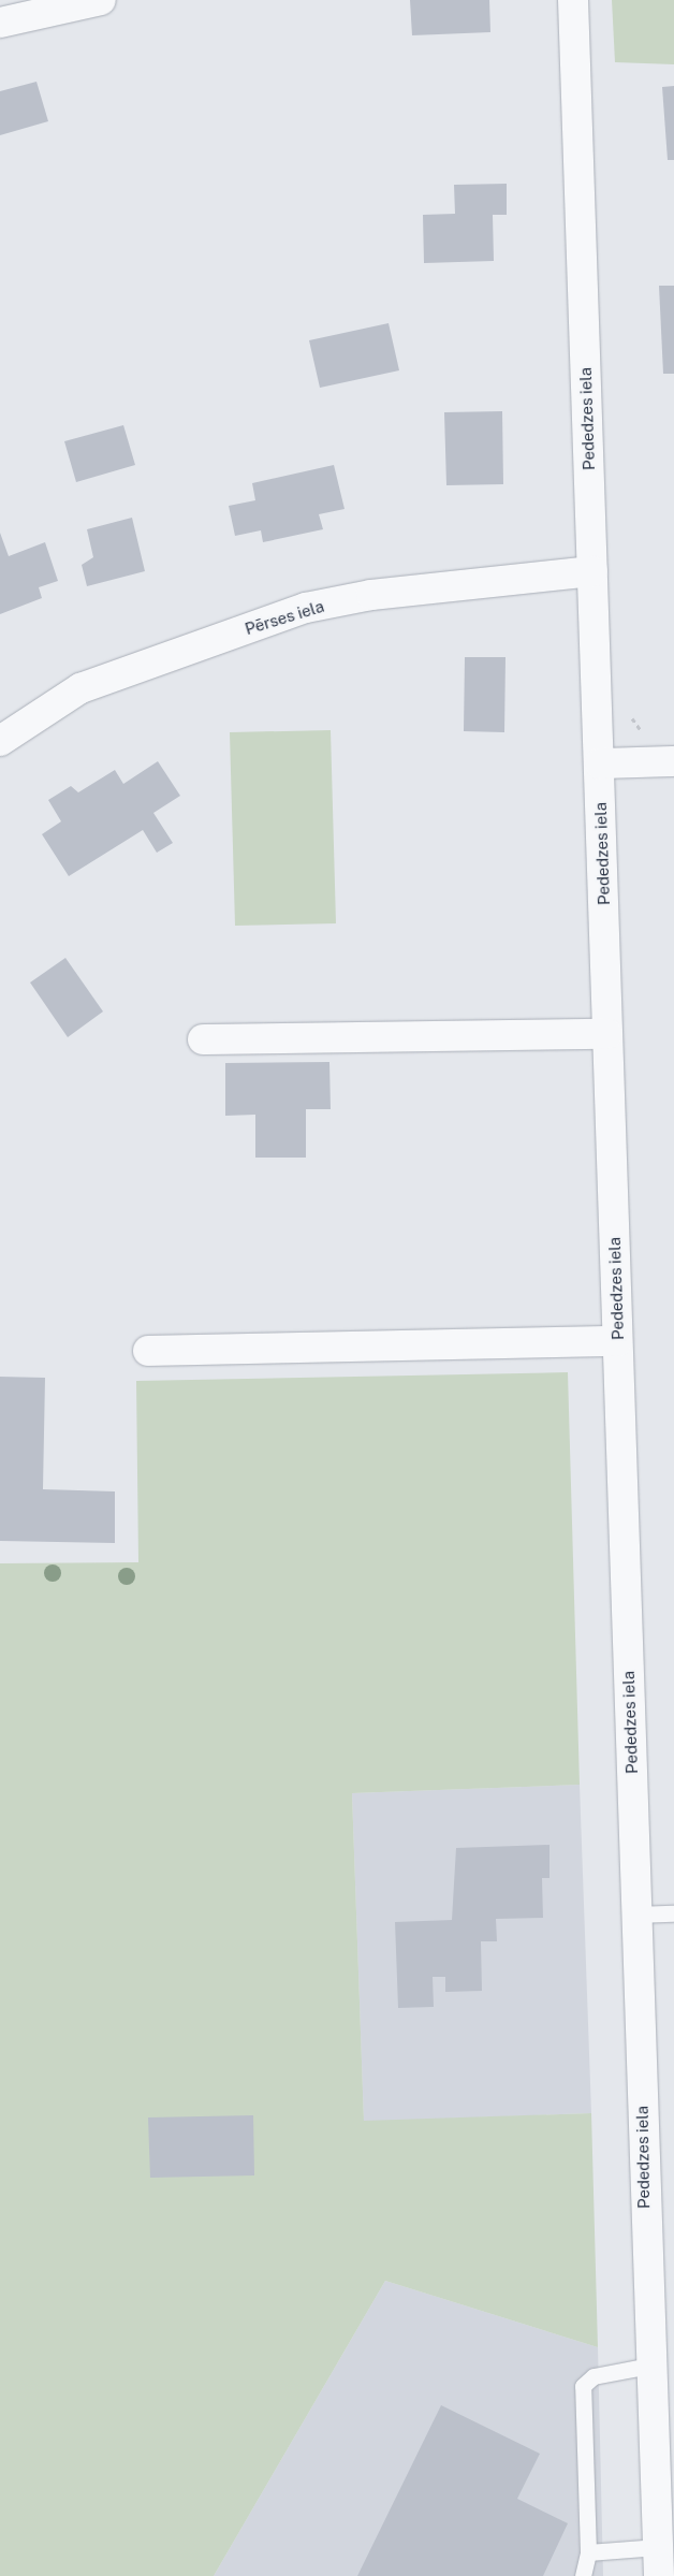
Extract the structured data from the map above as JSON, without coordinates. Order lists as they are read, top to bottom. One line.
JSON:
{"streets":{"street":["Pededzes iela","Pērses iela"]},"crossings":[["Pededzes iela","Pērses iela"]]}
